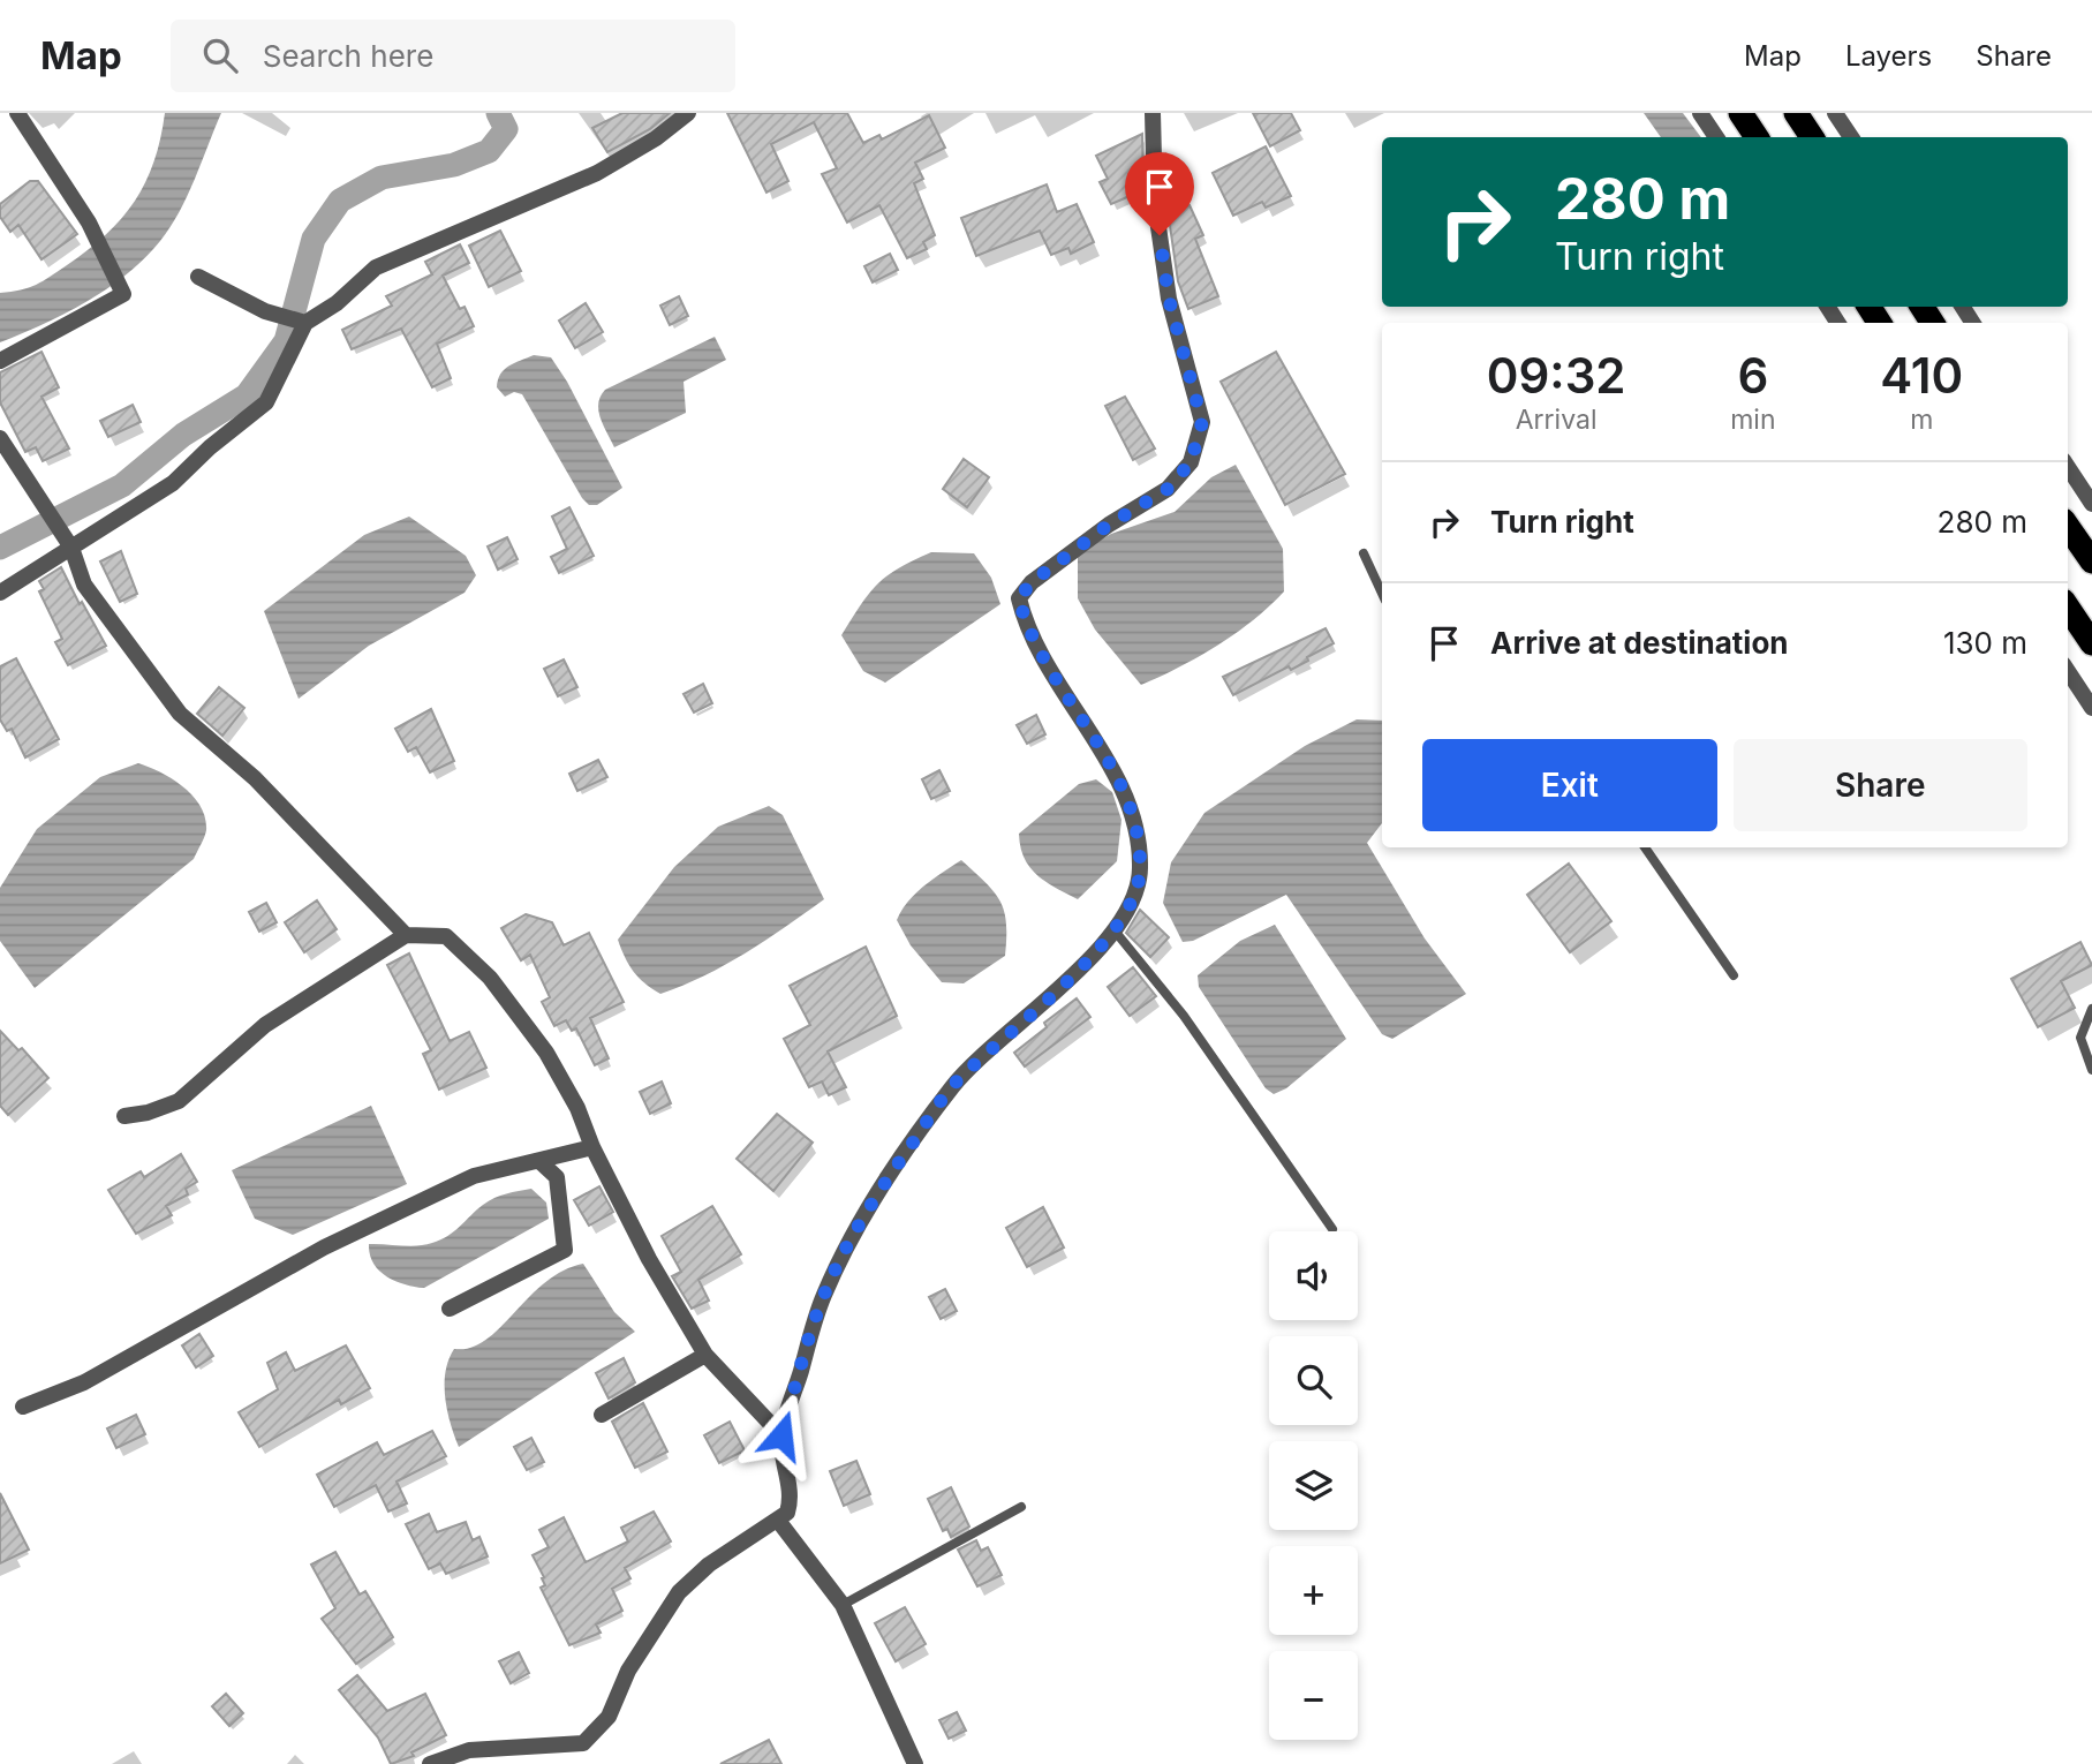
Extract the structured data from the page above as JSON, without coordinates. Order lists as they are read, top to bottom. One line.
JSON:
{"page":{"header":"Map","search":"Search here","nav":["Map","Layers","Share"],"turn":["280 m","Turn right"],"eta":["09:32","Arrival","6","min","410","m"],"list":[{"name":"Turn right","value":"280 m"},{"name":"Arrive at destination","value":"130 m"}],"buttons":["Exit","Share"],"map_buttons":["+","−"]}}
